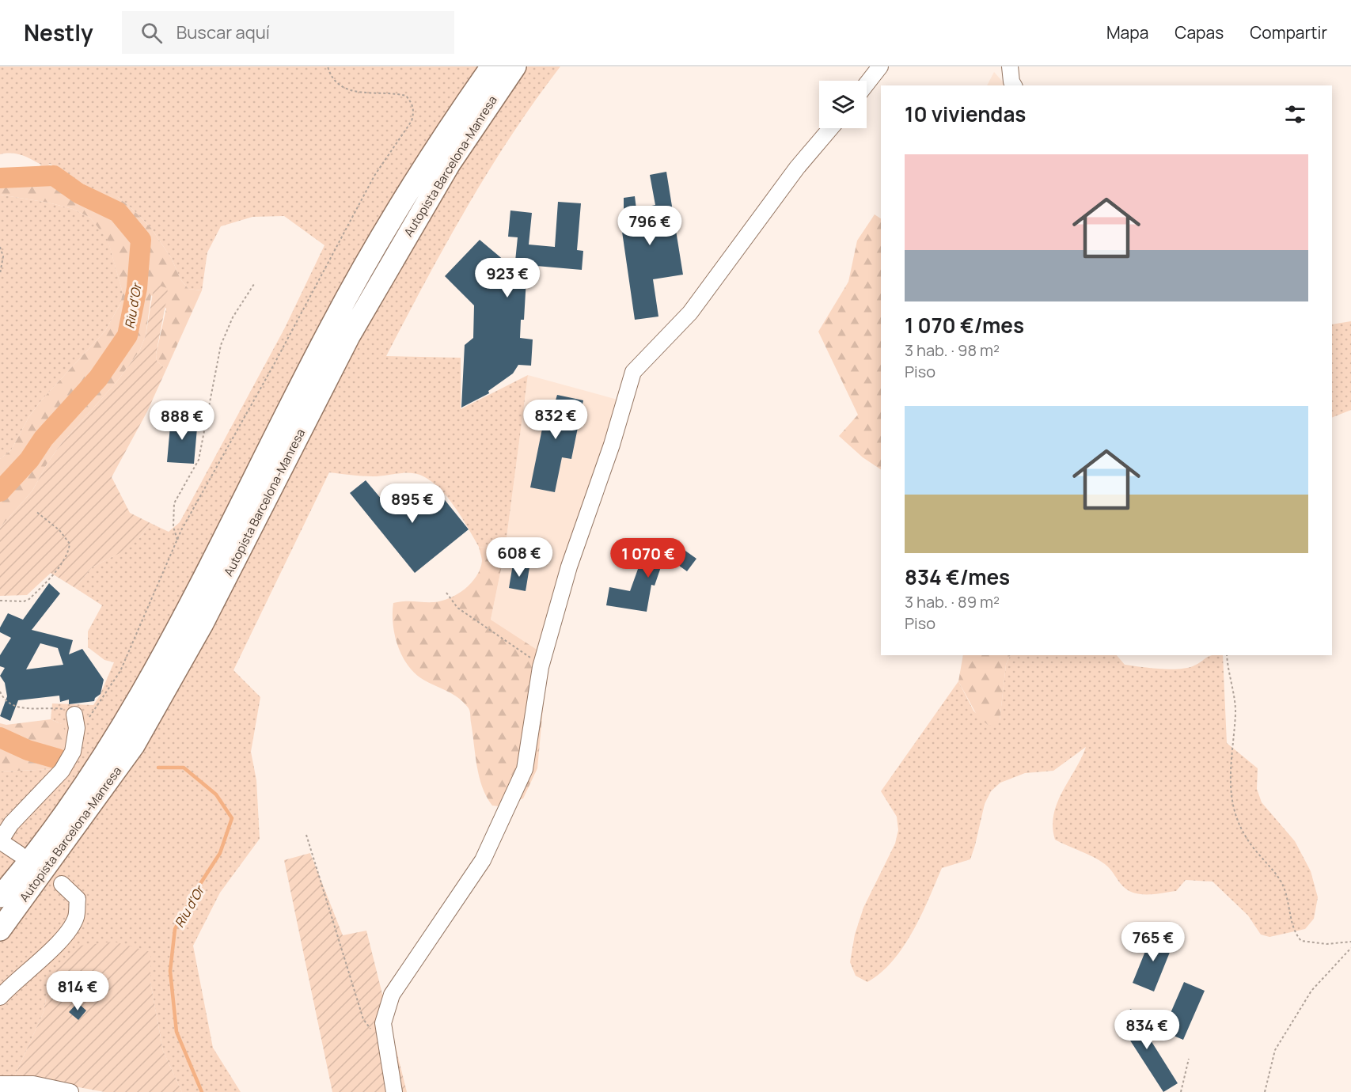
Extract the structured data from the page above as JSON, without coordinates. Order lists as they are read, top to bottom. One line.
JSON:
{"streets":{"highway":["Autopista Barcelona-Manresa"]},"water":["Riu d'Or"],"page":{"header":"Nestly","search":"Buscar aquí","nav":["Mapa","Capas","Compartir"],"heading":"10 viviendas","list":[{"name":"1 070 €/mes","note":"3 hab. · 98 m² · Piso"},{"name":"834 €/mes","note":"3 hab. · 89 m² · Piso"}],"price":["796 €","923 €","832 €","888 €","895 €","608 €","1 070 €","765 €","814 €","834 €"]}}
